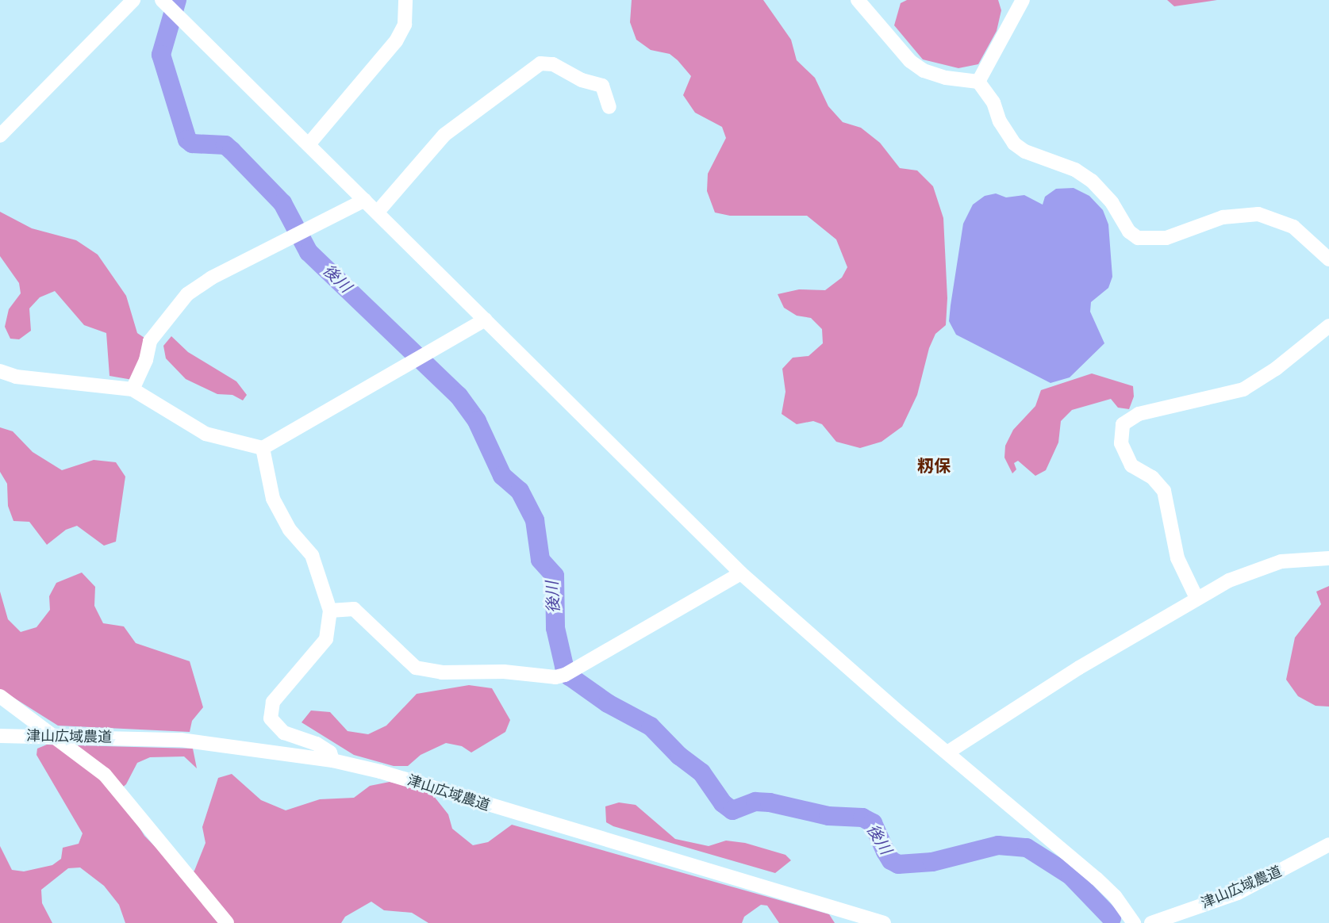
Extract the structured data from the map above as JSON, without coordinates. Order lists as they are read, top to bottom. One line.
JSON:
{"streets":{"street":["津山広域農道"]},"districts":["籾保"],"water":["後川"]}
